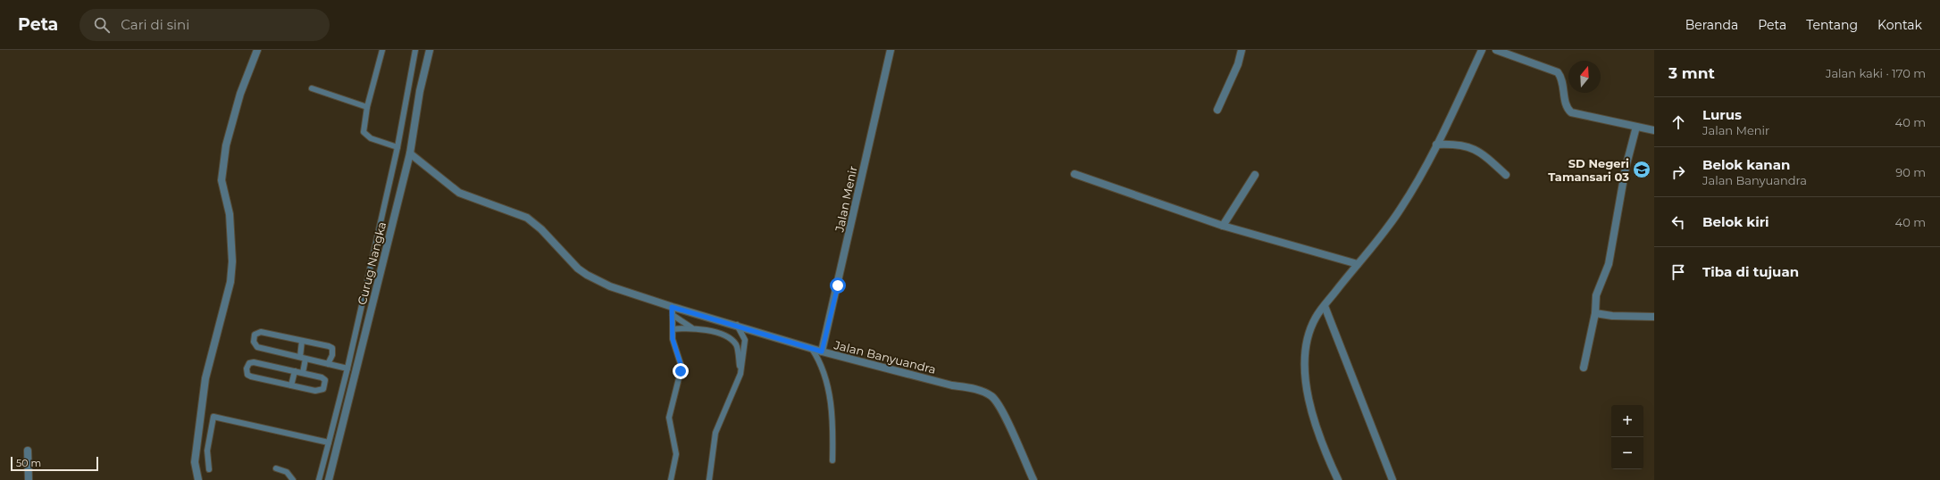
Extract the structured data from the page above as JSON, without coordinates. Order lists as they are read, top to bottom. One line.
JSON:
{"streets":{"street":["Jalan Menir","Curug Nangka","Jalan Banyuandra"]},"crossings":[["Jalan Menir","Jalan Banyuandra"],["Curug Nangka","Jalan Banyuandra"]],"places":{"school or university":["SD Negeri Tamansari 03"]},"scale_bar":"50 m","north":"top","page":{"header":"Peta","search":"Cari di sini","nav":["Beranda","Peta","Tentang","Kontak"],"heading":["3 mnt","Jalan kaki · 170 m"],"list":[["Lurus","Jalan Menir","40 m"],["Belok kanan","Jalan Banyuandra","90 m"],["Belok kiri","40 m"],"Tiba di tujuan"],"map_buttons":["+","−"],"scale":"50 m"}}
